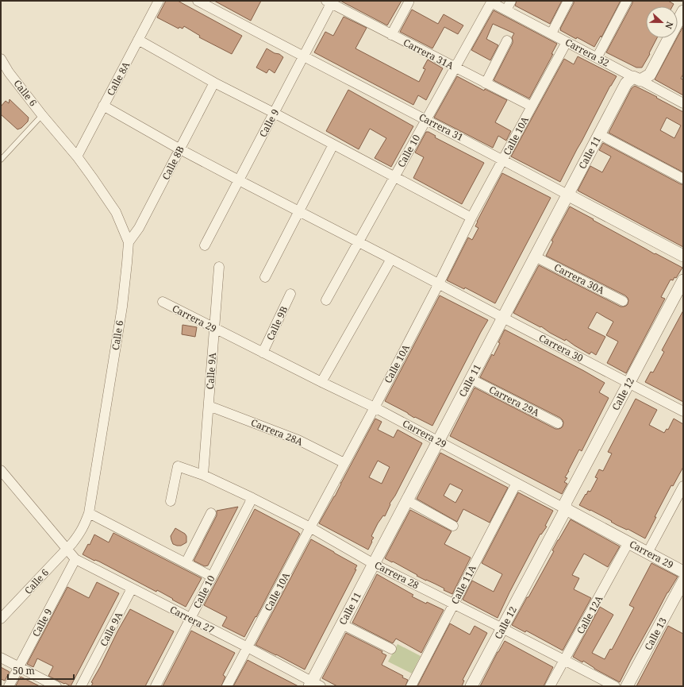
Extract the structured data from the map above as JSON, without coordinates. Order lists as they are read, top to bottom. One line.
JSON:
{"streets":{"street":["Carrera 32","Carrera 31A","Calle 8A","Calle 6","Calle 9","Carrera 31","Calle 10A","Calle 10","Calle 11","Calle 8B","Carrera 30A","Carrera 29","Calle 9B","Carrera 30","Calle 9A","Calle 12","Carrera 29A","Carrera 28A","Carrera 28","Calle 11A","Calle 12A","Carrera 27","Calle 13"]},"crossings":[["Carrera 32","Calle 10A"],["Carrera 32","Calle 10"],["Carrera 32","Calle 11"],["Carrera 31A","Calle 9"],["Carrera 31A","Calle 10A"],["Carrera 31A","Calle 10"],["Calle 8A","Calle 6"],["Calle 8A","Carrera 30"],["Calle 6","Calle 8B"],["Calle 6","Carrera 27"],["Calle 9","Carrera 31"],["Calle 9","Carrera 30"],["Calle 9","Carrera 27"],["Carrera 31","Calle 10A"],["Carrera 31","Calle 10"],["Carrera 31","Calle 11"],["Calle 10A","Carrera 29"],["Calle 10A","Carrera 30"],["Calle 10A","Carrera 28A"],["Calle 10A","Carrera 28"],["Calle 10A","Carrera 27"],["Calle 10","Carrera 30"],["Calle 10","Carrera 28"],["Calle 10","Carrera 27"],["Calle 11","Carrera 30A"],["Calle 11","Carrera 29"],["Calle 11","Carrera 30"],["Calle 11","Carrera 29A"],["Calle 11","Carrera 28"],["Calle 11","Carrera 27"],["Calle 8B","Carrera 30"],["Carrera 29","Calle 9B"],["Carrera 29","Calle 9A"],["Carrera 29","Calle 12"],["Carrera 29","Calle 11A"],["Carrera 29","Calle 12A"],["Carrera 30","Calle 12"],["Calle 9A","Carrera 28A"],["Calle 9A","Carrera 28"],["Calle 9A","Carrera 27"],["Calle 12","Carrera 28"],["Carrera 28","Calle 11A"],["Carrera 28","Calle 12A"]],"scale_bar":"50 m","north":"right"}
